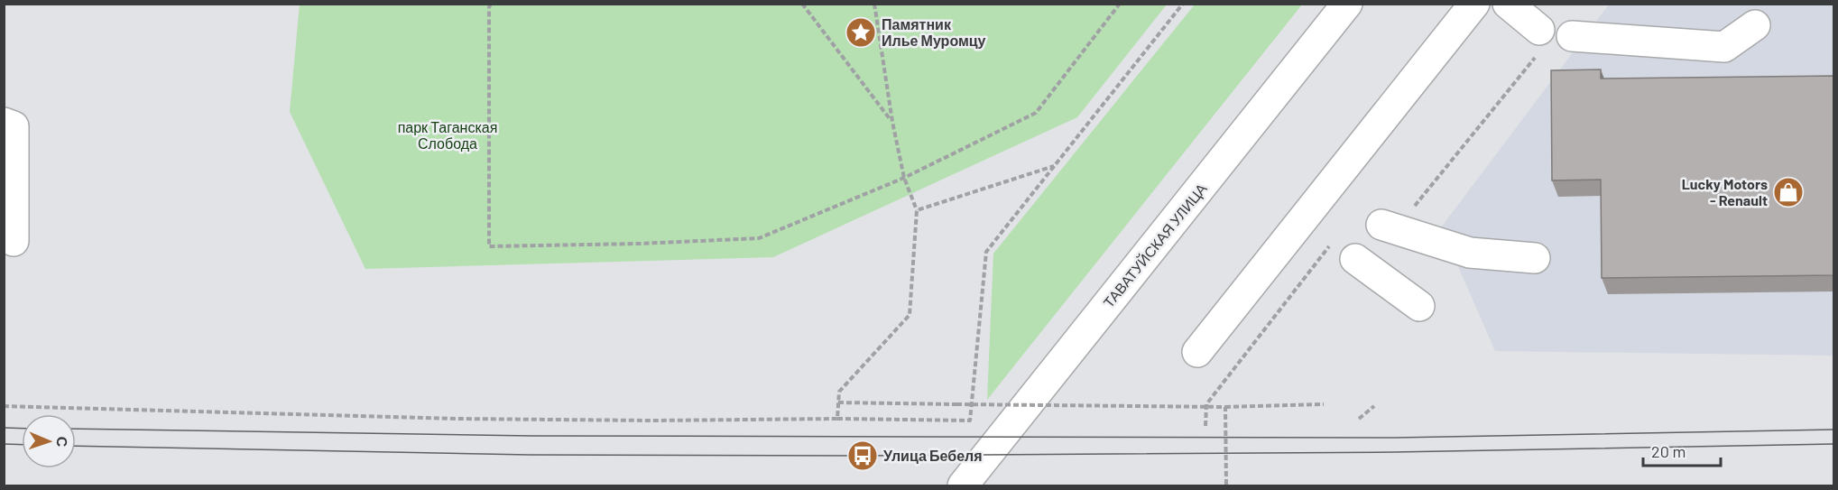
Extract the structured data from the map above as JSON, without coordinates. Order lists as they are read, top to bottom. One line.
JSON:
{"streets":{"main road":["ТАВАТУЙСКАЯ УЛИЦА"]},"parks":["парк Таганская Слобода"],"places":{"place":["Памятник Илье Муромцу"],"shop":["Lucky Motors - Renault"],"bus stop":["Улица Бебеля"]},"scale_bar":"20 m","north":"right"}
